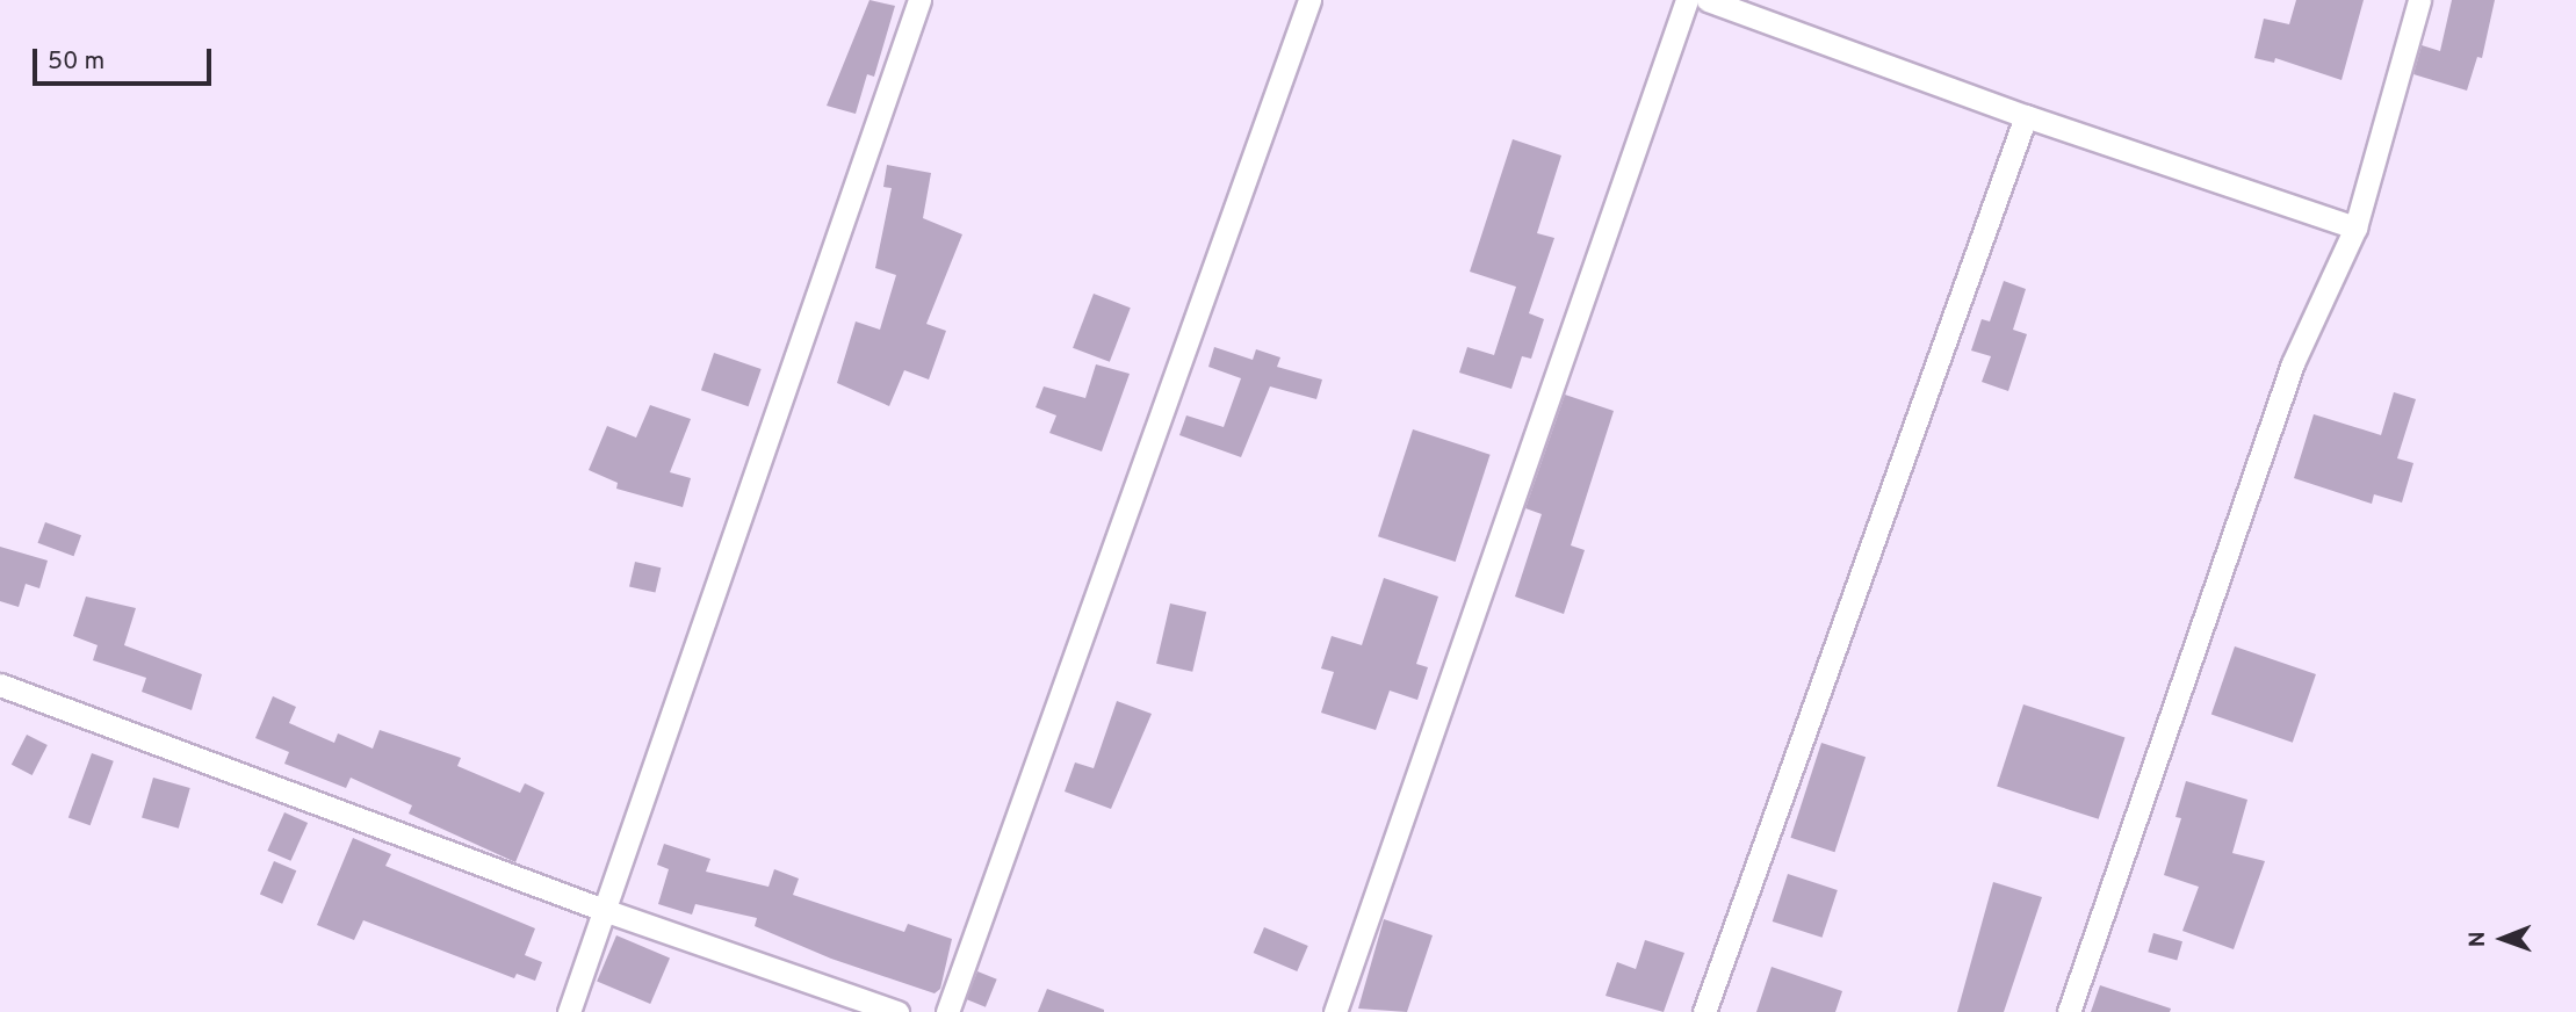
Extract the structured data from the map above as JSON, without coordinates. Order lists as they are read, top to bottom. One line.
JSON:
{"scale_bar":"50 m","north":"left"}
